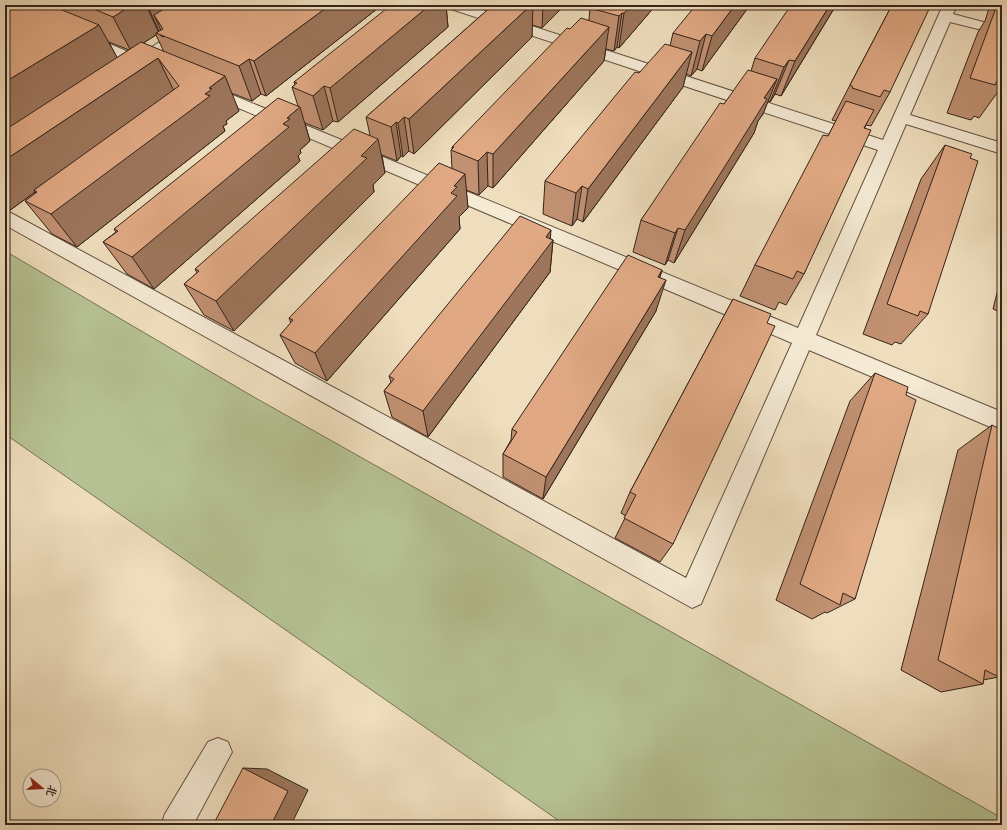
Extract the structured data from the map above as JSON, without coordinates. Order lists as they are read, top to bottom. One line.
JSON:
{"north":"right"}
